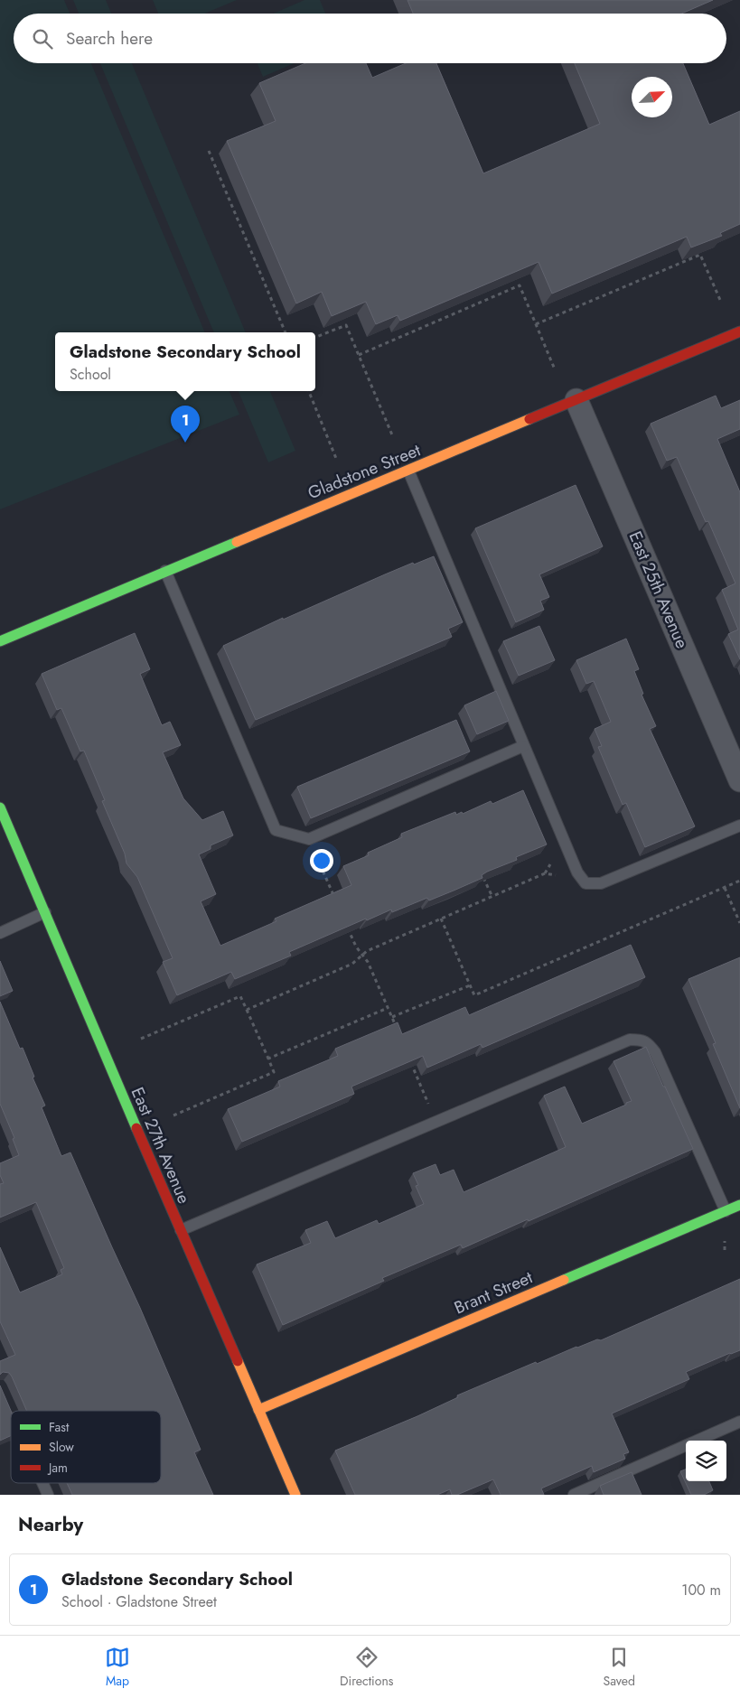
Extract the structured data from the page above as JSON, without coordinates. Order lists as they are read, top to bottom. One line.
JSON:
{"streets":{"street":["Gladstone Street","East 25th Avenue","East 27th Avenue","Brant Street"]},"crossings":[["Gladstone Street","East 25th Avenue"],["East 27th Avenue","Brant Street"]],"legend":["Fast","Slow","Jam"],"north":"top right","page":{"search":"Search here","popup":["Gladstone Secondary School","School"],"pins":"1","heading":"Nearby","list":[{"mark":"1","name":"Gladstone Secondary School","note":"School · Gladstone Street","value":"100 m"}],"nav":["Map","Directions","Saved"]}}
